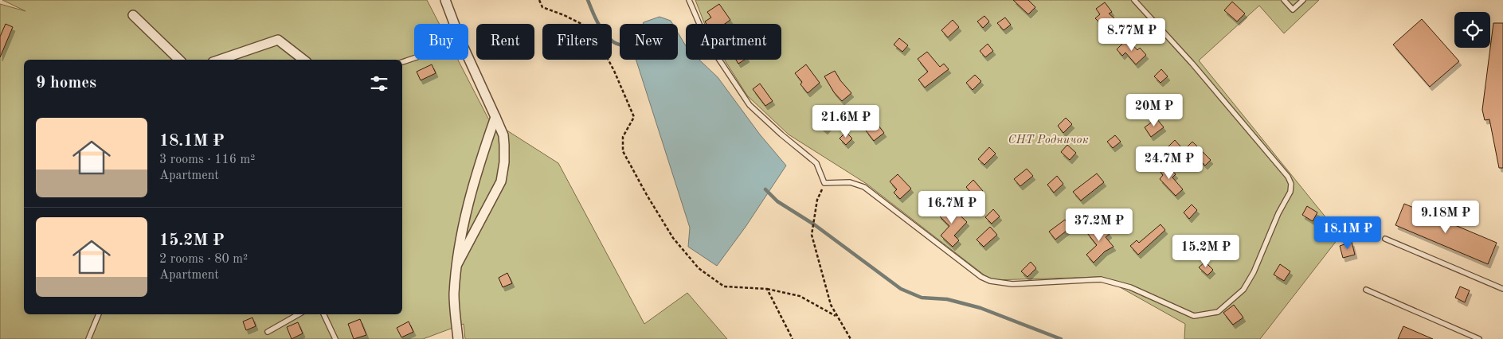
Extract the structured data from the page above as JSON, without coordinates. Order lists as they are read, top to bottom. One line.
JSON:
{"parks":["СНТ Родничок"],"page":{"price":["8.77M ₽","20M ₽","21.6M ₽","24.7M ₽","16.7M ₽","9.18M ₽","37.2M ₽","18.1M ₽","15.2M ₽"],"chip":["Buy","Rent","Filters","New","Apartment"],"heading":"9 homes","list":[{"name":"18.1M ₽","note":"3 rooms · 116 m² · Apartment"},{"name":"15.2M ₽","note":"2 rooms · 80 m² · Apartment"}]}}
